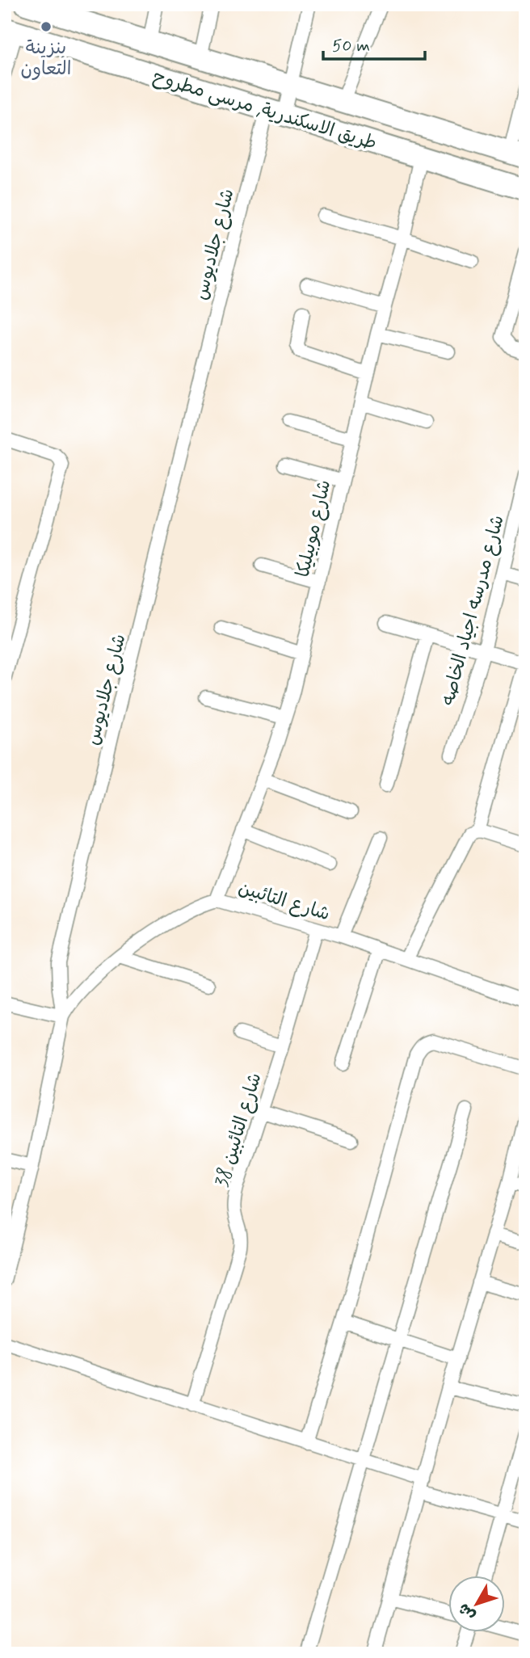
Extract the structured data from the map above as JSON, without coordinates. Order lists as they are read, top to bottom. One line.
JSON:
{"streets":{"main road":["طريق الاسكندرية, مرسى مطروح"],"street":["شارع جلاديوس","شارع موبيليكا","شارع مدرسه اجياد الخاصه","شارع التائبين","شارع التائبين 38"]},"crossings":[["طريق الاسكندرية, مرسى مطروح","شارع جلاديوس"],["طريق الاسكندرية, مرسى مطروح","شارع موبيليكا"],["شارع جلاديوس","شارع التائبين"],["شارع موبيليكا","شارع التائبين"],["شارع التائبين","شارع التائبين 38"]],"places":["بنزينة التعاون"],"scale_bar":"50 m","north":"bottom left"}
